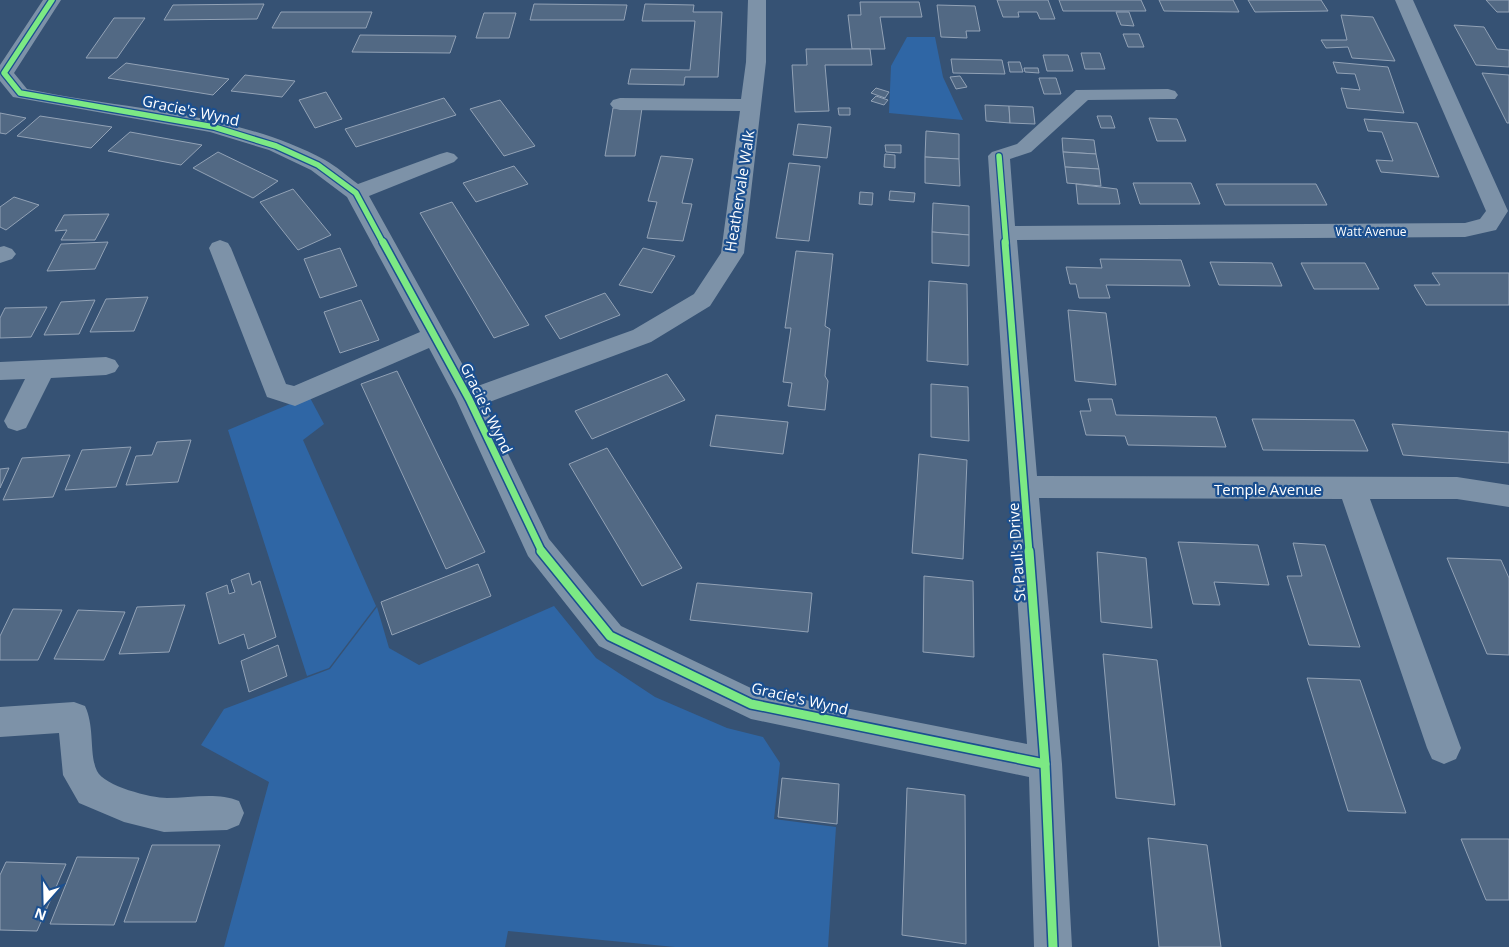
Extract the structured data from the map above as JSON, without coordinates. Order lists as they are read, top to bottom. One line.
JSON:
{"streets":{"street":["Gracie's Wynd","Heathervale Walk","Watt Avenue","Temple Avenue","St Paul's Drive"]},"crossings":[["Gracie's Wynd","Heathervale Walk"],["Gracie's Wynd","St Paul's Drive"],["Watt Avenue","St Paul's Drive"],["Temple Avenue","St Paul's Drive"]],"north":"bottom"}
